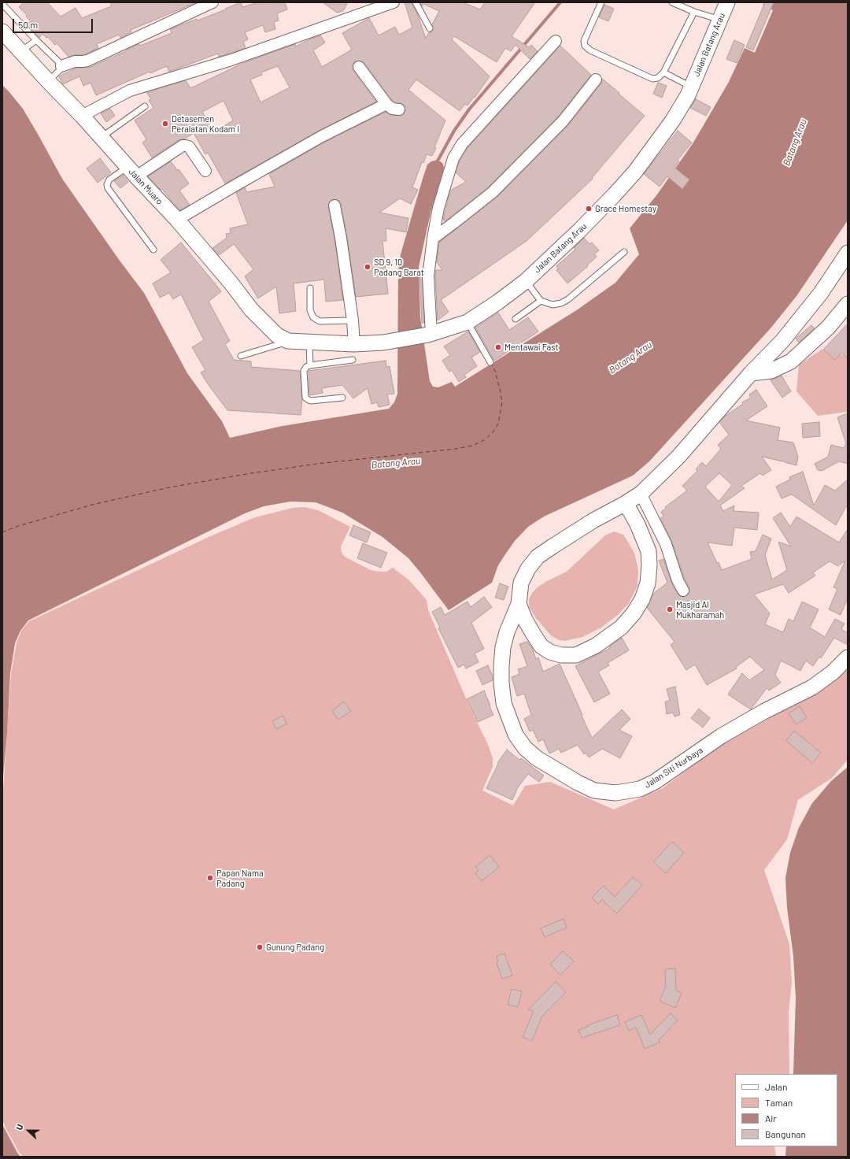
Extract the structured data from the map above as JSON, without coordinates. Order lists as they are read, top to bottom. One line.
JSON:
{"streets":{"street":["Jalan Batang Arau","Jalan Muaro","Jalan Siti Nurbaya"]},"crossings":[["Jalan Batang Arau","Jalan Muaro"]],"water":["Batang Arau"],"places":["Detasemen Peralatan Kodam I","Grace Homestay","SD 9, 10 Padang Barat","Mentawai Fast","Masjid Al Mukharamah","Papan Nama Padang","Gunung Padang"],"legend":["Jalan","Taman","Air","Bangunan"],"scale_bar":"50 m","north":"left"}
